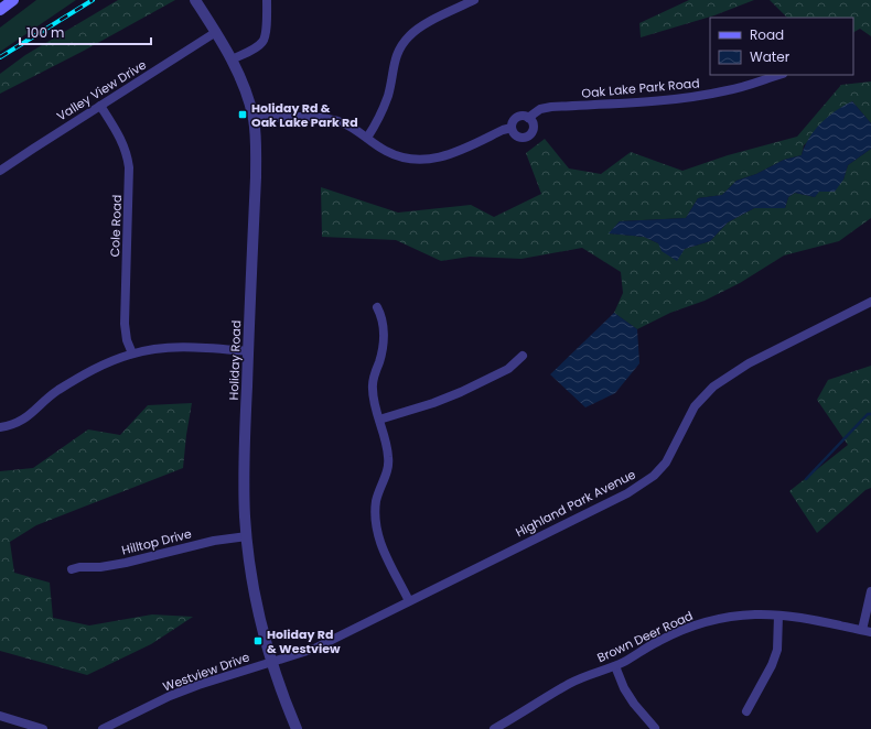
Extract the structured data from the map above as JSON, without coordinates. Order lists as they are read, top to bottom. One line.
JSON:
{"streets":{"street":["Oak Lake Park Road","Valley View Drive","Cole Road","Holiday Road","Highland Park Avenue","Hilltop Drive","Brown Deer Road","Westview Drive"]},"crossings":[["Oak Lake Park Road","Holiday Road"],["Valley View Drive","Cole Road"],["Valley View Drive","Holiday Road"],["Holiday Road","Highland Park Avenue"],["Holiday Road","Hilltop Drive"],["Holiday Road","Westview Drive"],["Highland Park Avenue","Westview Drive"]],"places":{"transit":["Holiday Rd & Oak Lake Park Rd","Holiday Rd & Westview"]},"legend":["Road","Water"],"scale_bar":"100 m"}
